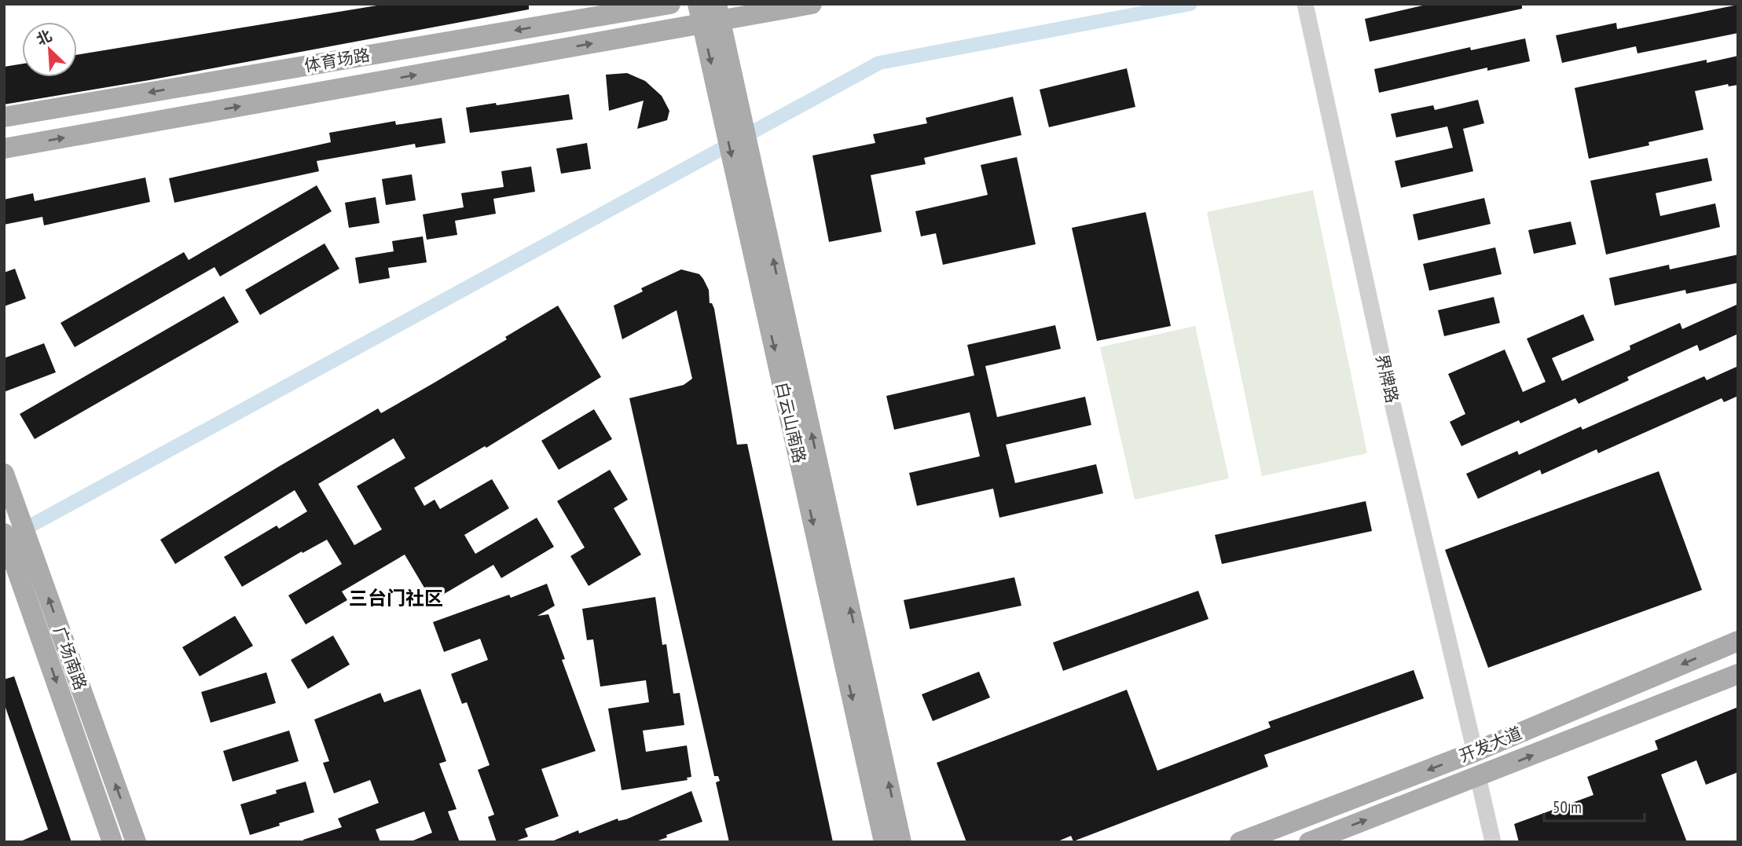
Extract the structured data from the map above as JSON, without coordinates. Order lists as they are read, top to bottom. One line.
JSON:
{"streets":{"main road":["体育场路","白云山南路","广场南路","开发大道"],"street":["界牌路"]},"crossings":[["界牌路","开发大道"]],"districts":["三台门社区"],"scale_bar":"50 m","north":"top left"}
